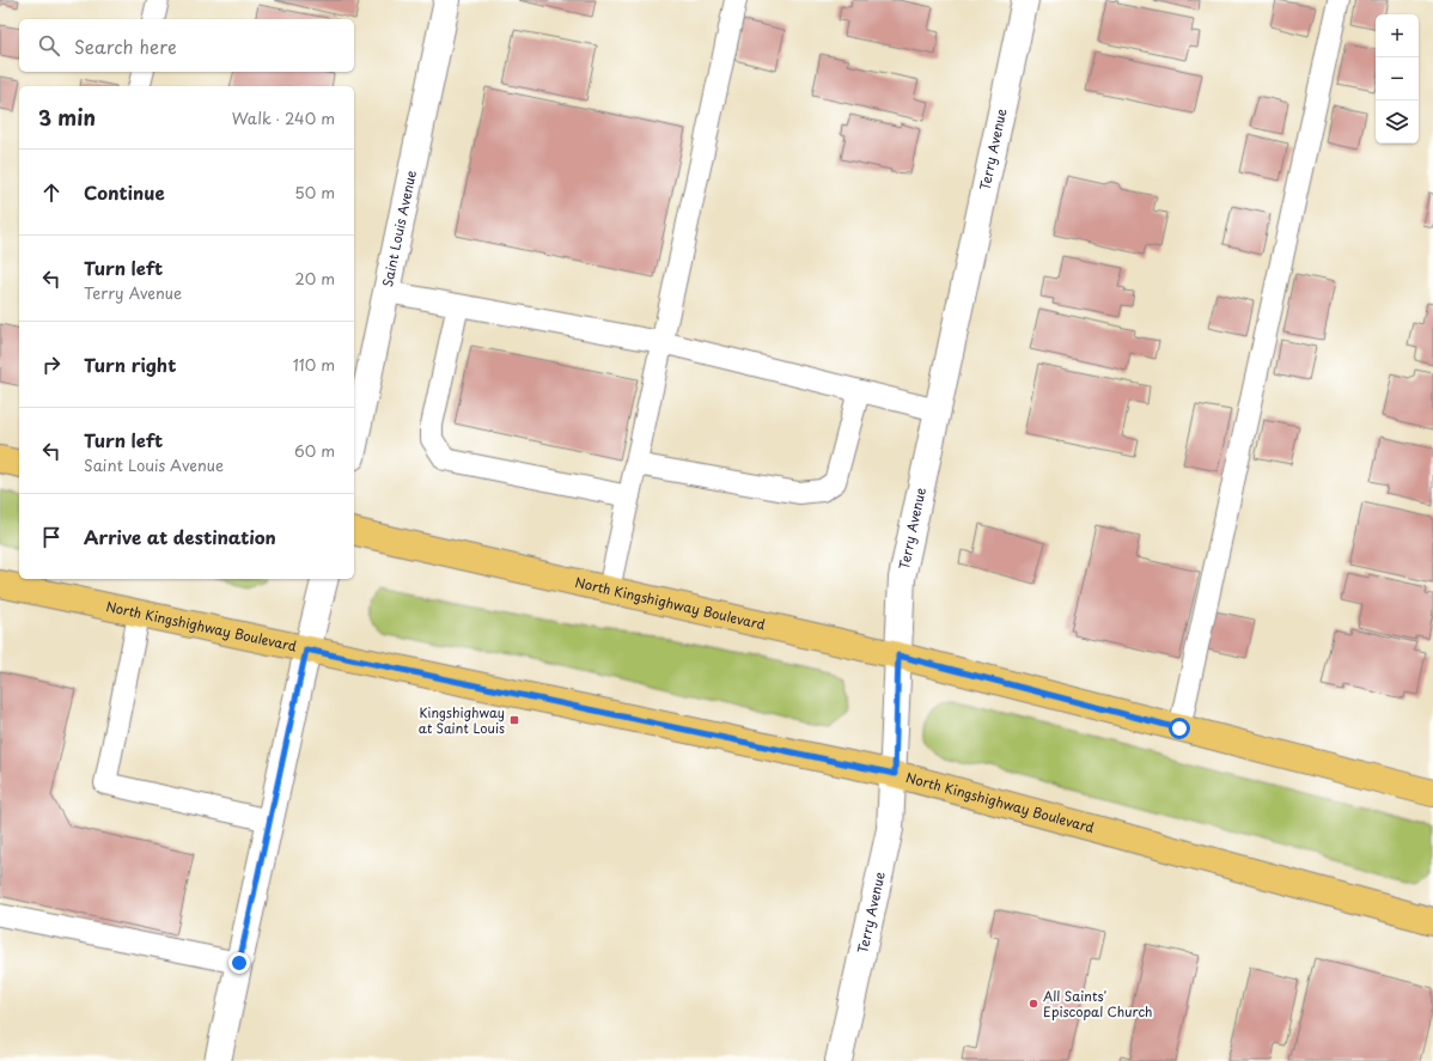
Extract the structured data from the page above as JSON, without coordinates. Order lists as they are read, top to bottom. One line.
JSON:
{"streets":{"main road":["North Kingshighway Boulevard"],"street":["Terry Avenue","Saint Louis Avenue"]},"crossings":[["Terry Avenue","North Kingshighway Boulevard"]],"places":{"transit":["Kingshighway at Saint Louis"],"other":["All Saints' Episcopal Church"]},"page":{"map_buttons":["+","−"],"search":"Search here","heading":["3 min","Walk · 240 m"],"list":[["Continue","50 m"],["Turn left","Terry Avenue","20 m"],["Turn right","110 m"],["Turn left","Saint Louis Avenue","60 m"],"Arrive at destination"]}}
